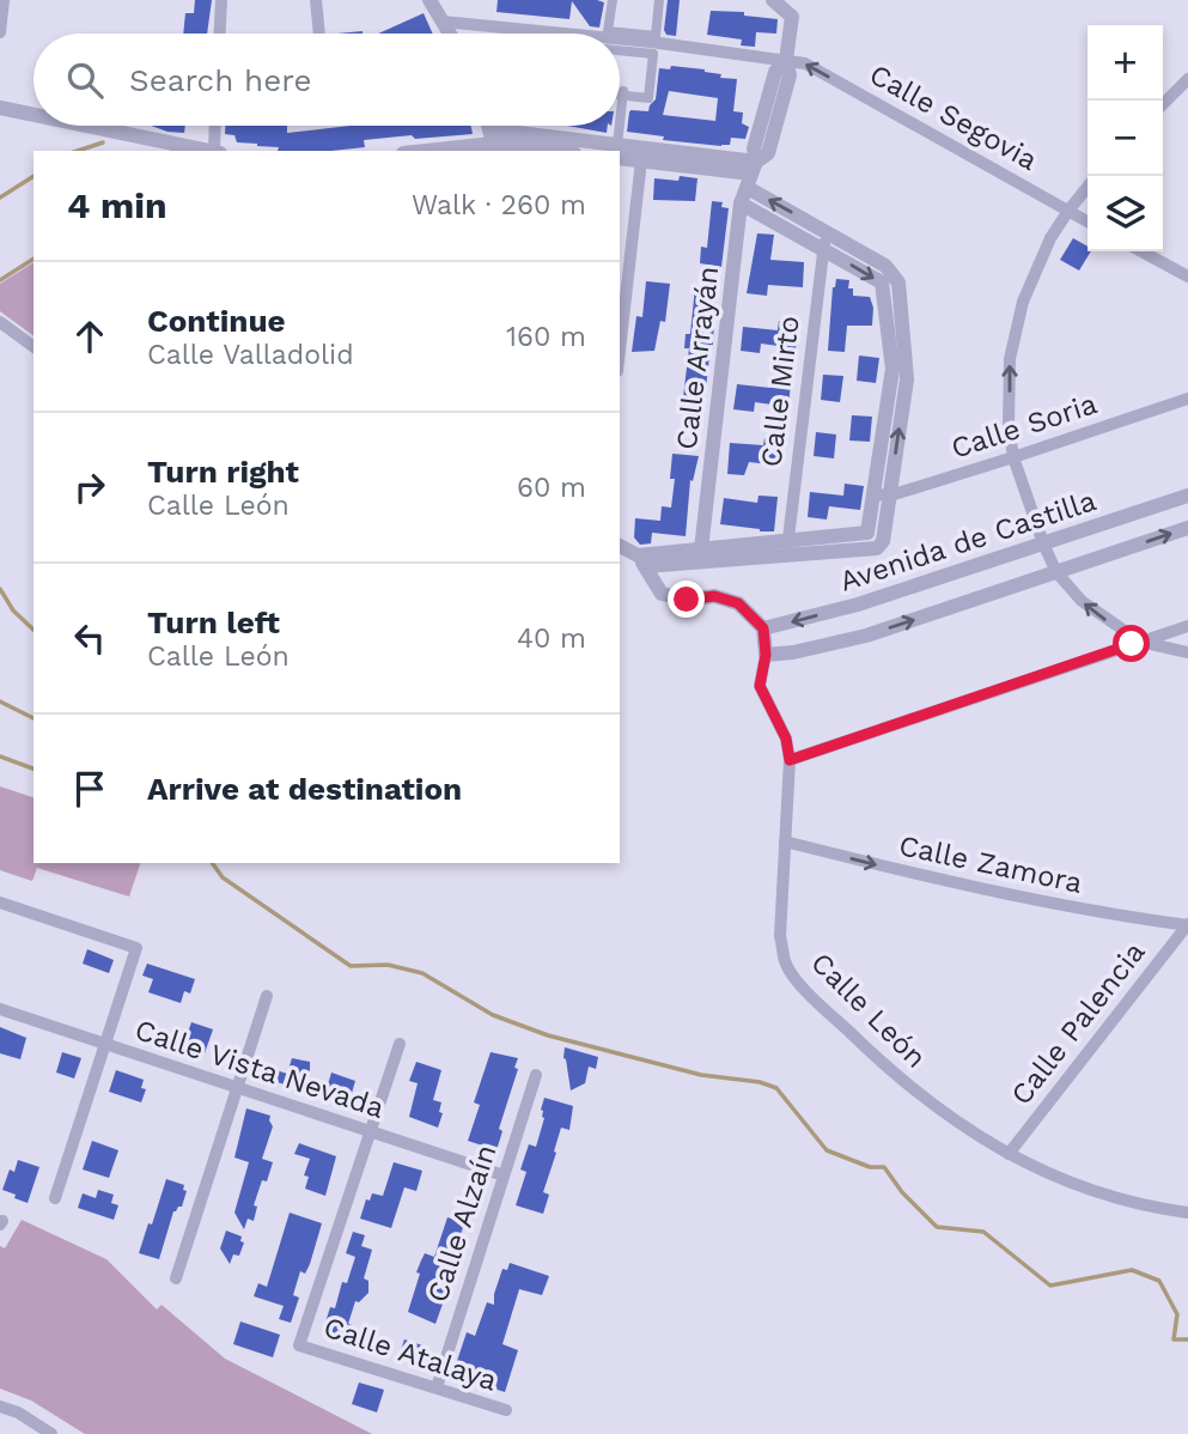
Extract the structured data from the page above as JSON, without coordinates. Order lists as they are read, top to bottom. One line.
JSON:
{"streets":{"street":["Calle Segovia","Calle Arrayán","Calle Mirto","Calle Soria","Avenida de Castilla","Calle Zamora","Calle León","Calle Palencia","Calle Vista Nevada","Calle Alzaín","Calle Atalaya"]},"crossings":[["Calle Segovia","Calle Arrayán"],["Avenida de Castilla","Calle León"],["Calle Zamora","Calle León"],["Calle Zamora","Calle Palencia"],["Calle León","Calle Palencia"],["Calle Vista Nevada","Calle Alzaín"],["Calle Vista Nevada","Calle Atalaya"],["Calle Alzaín","Calle Atalaya"]],"one_way":["Calle Segovia","Calle Zamora"],"page":{"map_buttons":["+","−"],"search":"Search here","heading":["4 min","Walk · 260 m"],"list":[["Continue","Calle Valladolid","160 m"],["Turn right","Calle León","60 m"],["Turn left","Calle León","40 m"],"Arrive at destination"]}}
